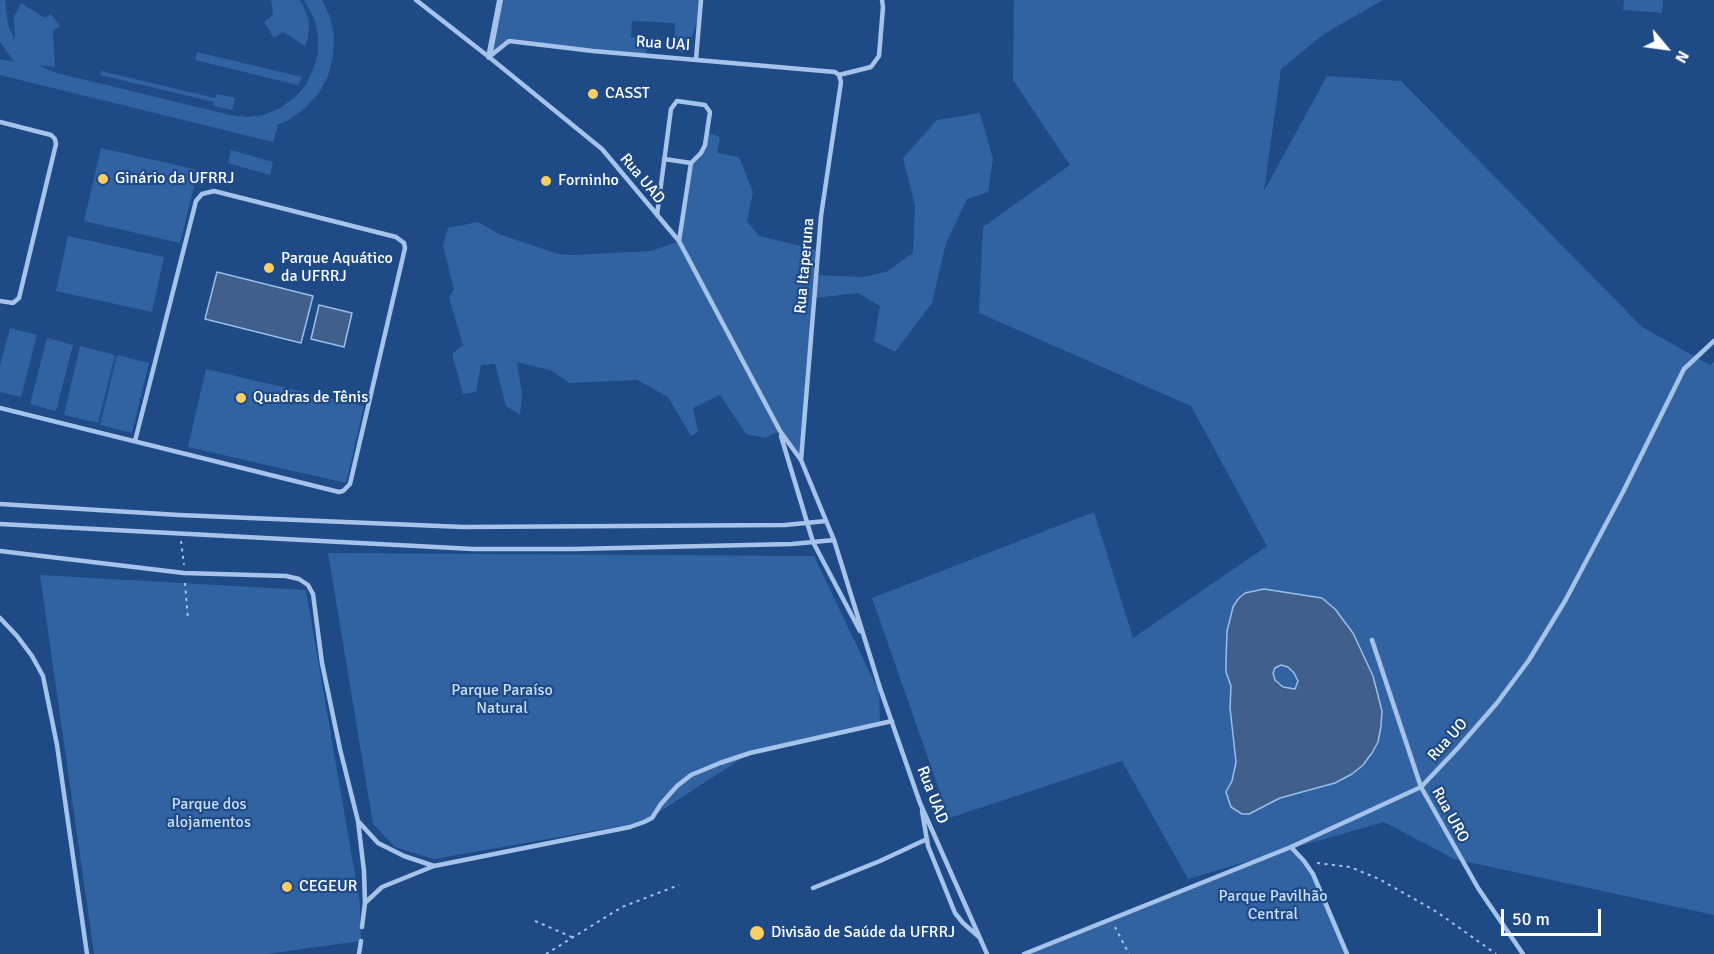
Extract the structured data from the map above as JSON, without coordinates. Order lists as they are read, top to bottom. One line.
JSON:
{"streets":{"lane":["Rua UAI","Rua UAD","Rua Itaperuna","Rua UO","Rua URO"]},"crossings":[["Rua UAI","Rua UAD"],["Rua UAI","Rua Itaperuna"],["Rua UAD","Rua Itaperuna"],["Rua UO","Rua URO"]],"parks":["Parque Paraíso Natural","Parque dos alojamentos","Parque Pavilhão Central"],"places":["CASST","Ginário da UFRRJ","Forninho","Parque Aquático da UFRRJ","Quadras de Tênis","CEGEUR","Divisão de Saúde da UFRRJ"],"scale_bar":"50 m","north":"bottom right"}
